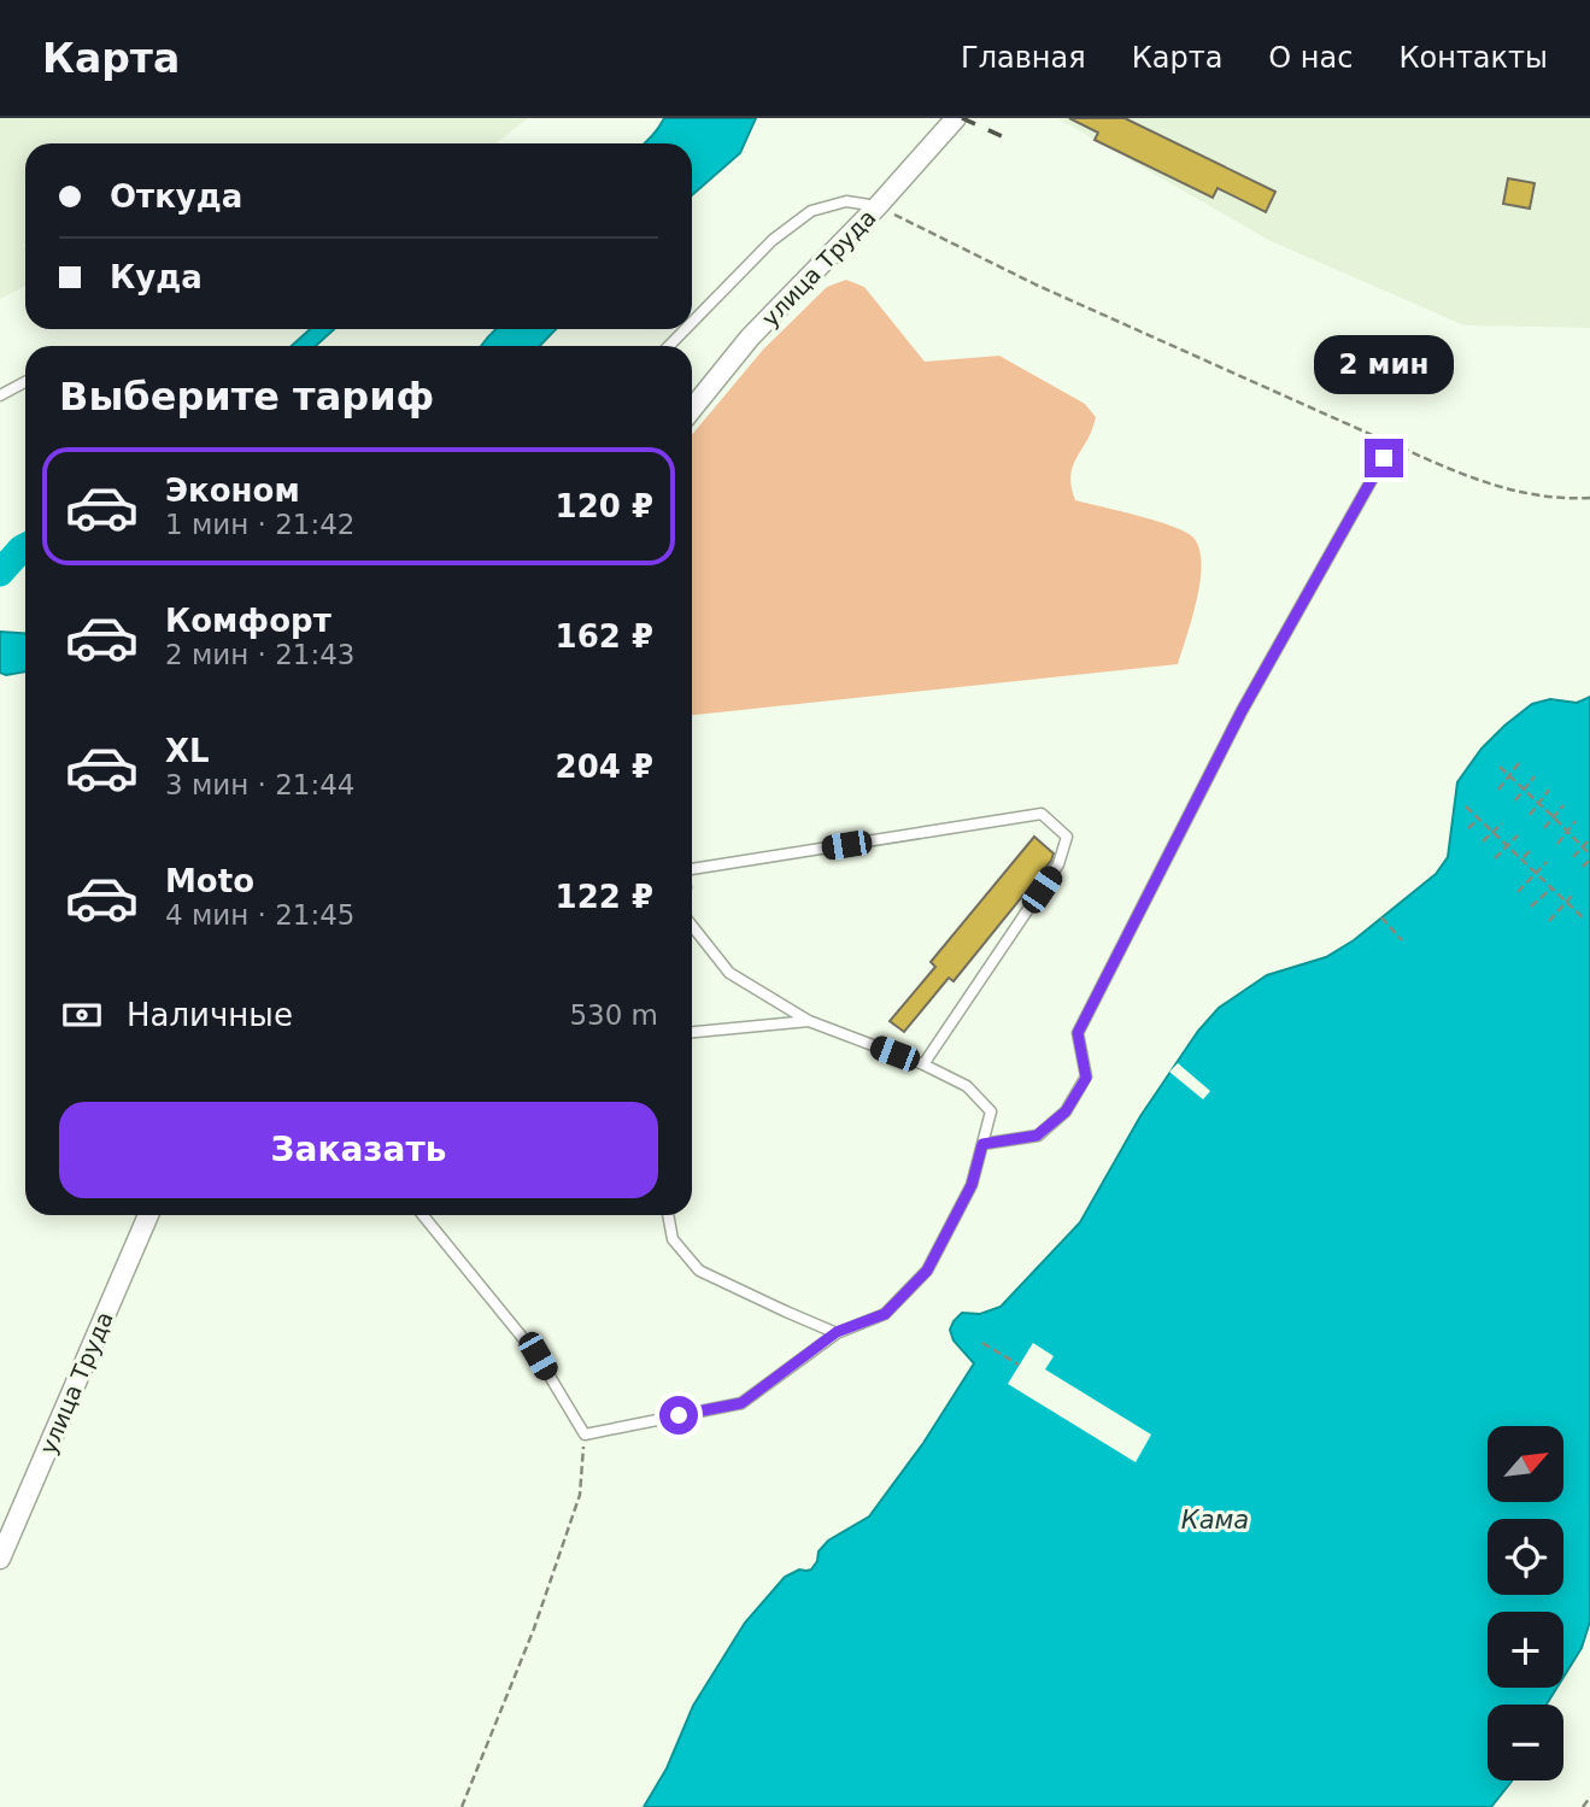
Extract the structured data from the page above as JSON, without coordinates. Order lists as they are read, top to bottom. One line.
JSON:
{"streets":{"street":["улица Труда"]},"water":["Кама"],"north":"top right","page":{"header":"Карта","nav":["Главная","Карта","О нас","Контакты"],"banner":["Откуда","Куда"],"bubble":"2 мин","heading":"Выберите тариф","list":[{"name":"Эконом","note":"1 мин · 21:42","value":"120 ₽"},{"name":"Комфорт","note":"2 мин · 21:43","value":"162 ₽"},{"name":"XL","note":"3 мин · 21:44","value":"204 ₽"},{"name":"Moto","note":"4 мин · 21:45","value":"122 ₽"}],"pay":["Наличные","530 m"],"buttons":"Заказать","map_buttons":["+","−"]}}
